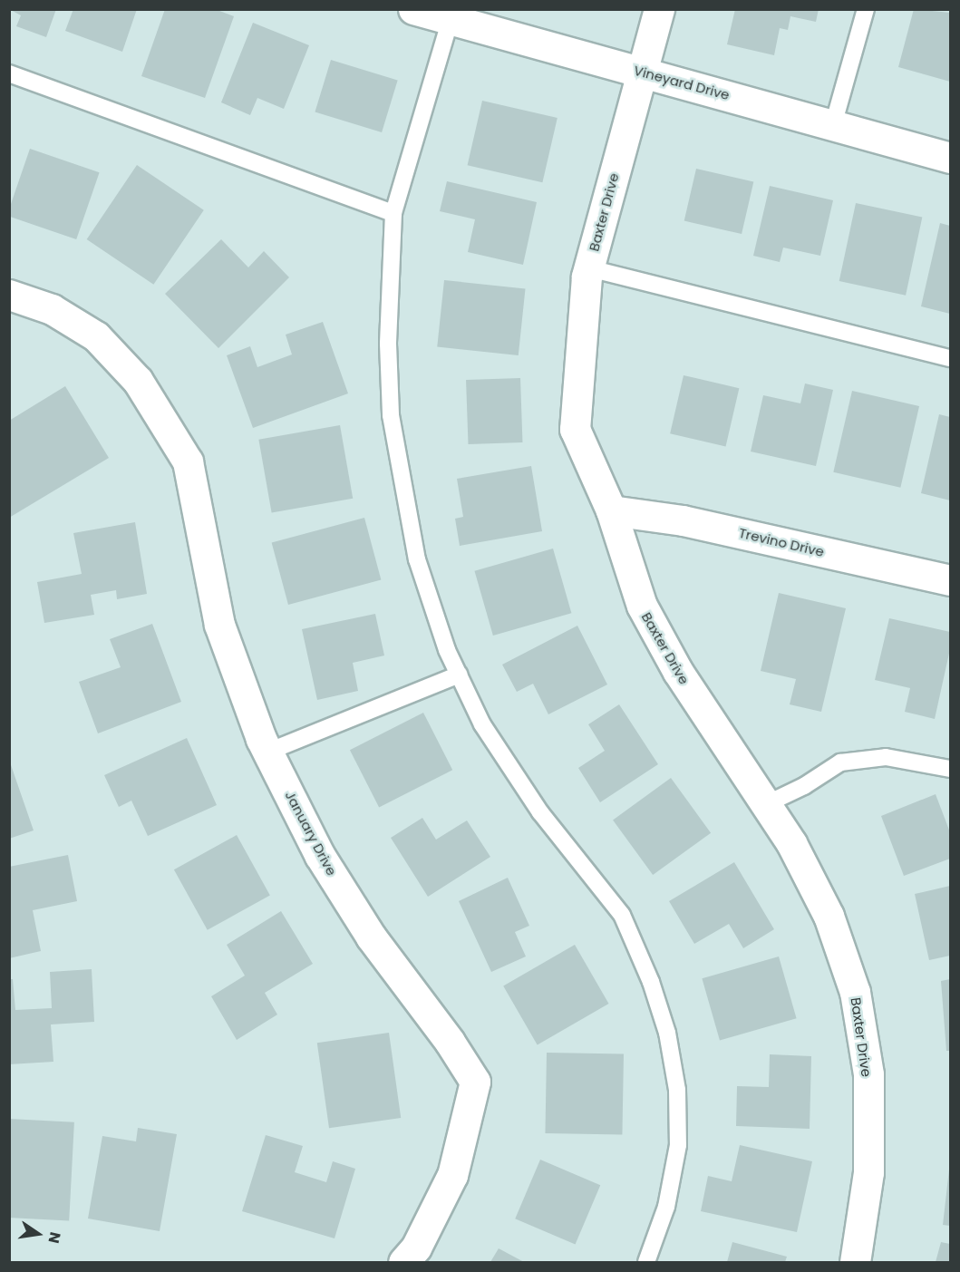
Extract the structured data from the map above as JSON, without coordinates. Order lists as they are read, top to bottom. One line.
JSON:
{"streets":{"street":["Vineyard Drive","Baxter Drive","Trevino Drive","January Drive"]},"crossings":[["Vineyard Drive","Baxter Drive"],["Baxter Drive","Trevino Drive"]],"north":"right"}
